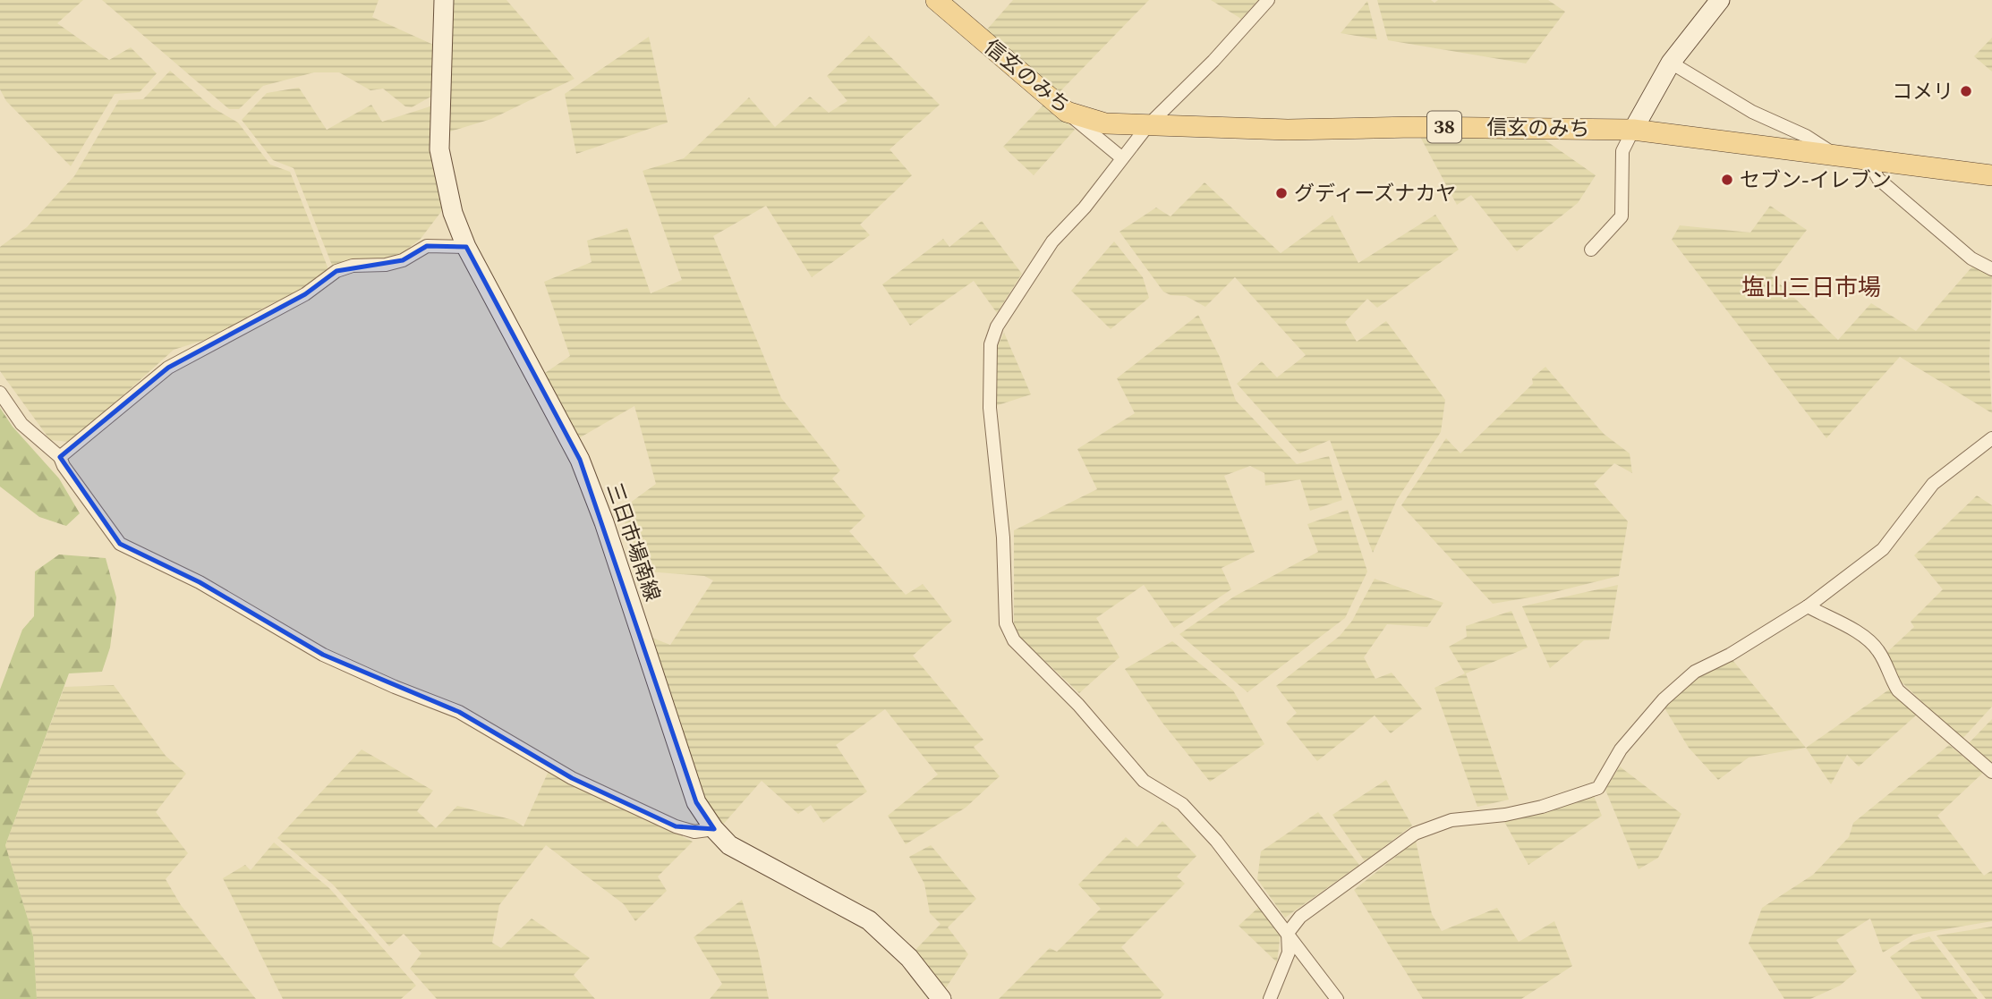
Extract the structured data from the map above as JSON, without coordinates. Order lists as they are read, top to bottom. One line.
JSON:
{"streets":{"main road":["信玄のみち","38","三日市場南線"]},"districts":["塩山三日市場"],"places":["コメリ","セブン-イレブン","グディーズナカヤ"]}
